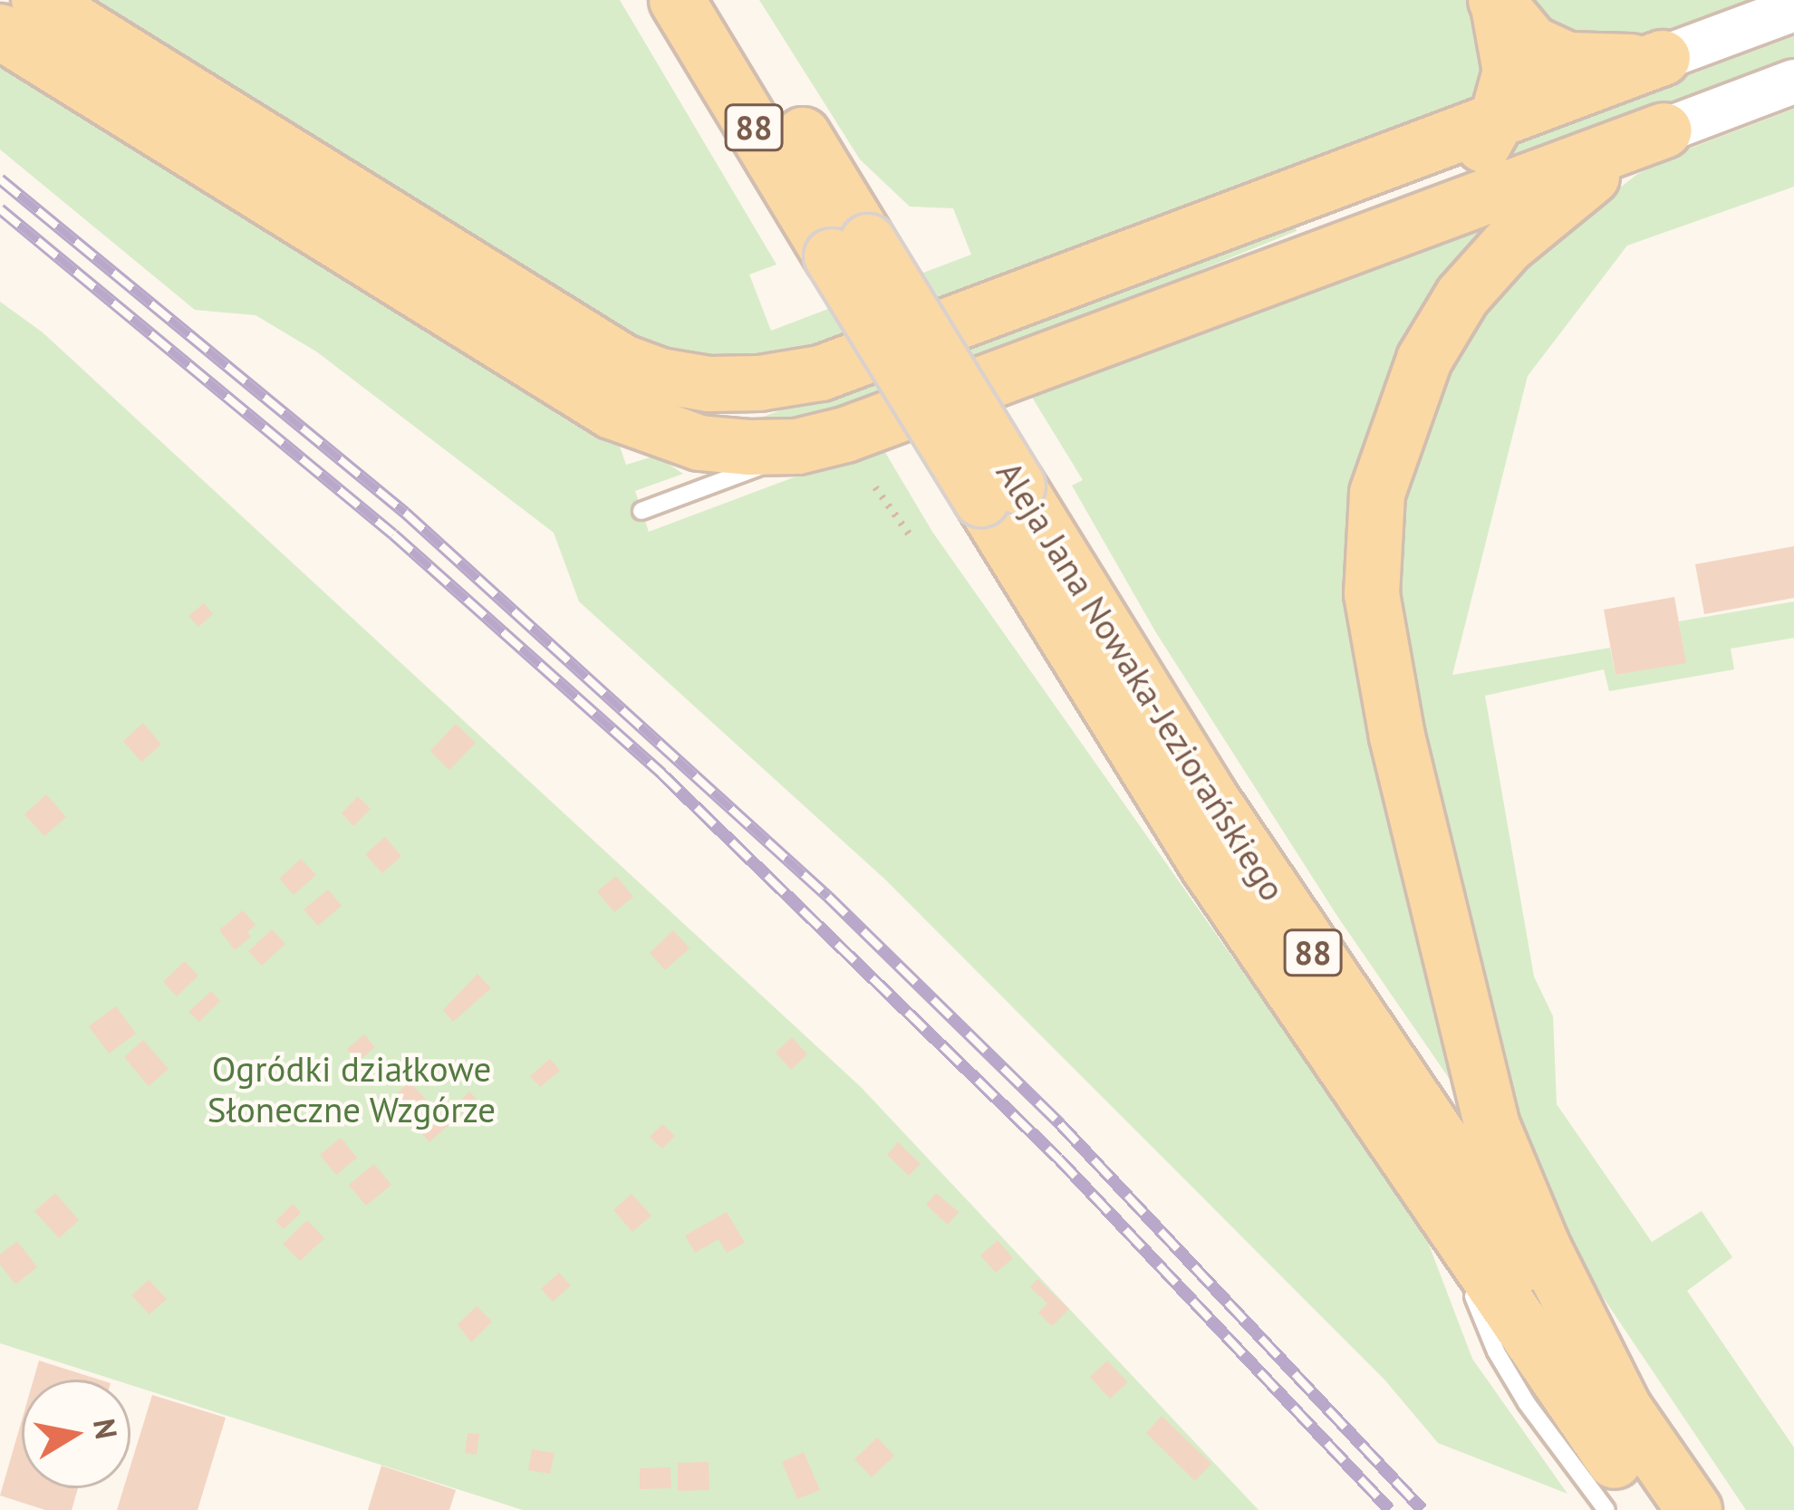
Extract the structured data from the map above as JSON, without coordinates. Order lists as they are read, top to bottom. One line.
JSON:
{"streets":{"main road":["88","Aleja Jana Nowaka-Jeziorańskiego"]},"parks":["Ogródki działkowe Słoneczne Wzgórze"],"north":"right"}
